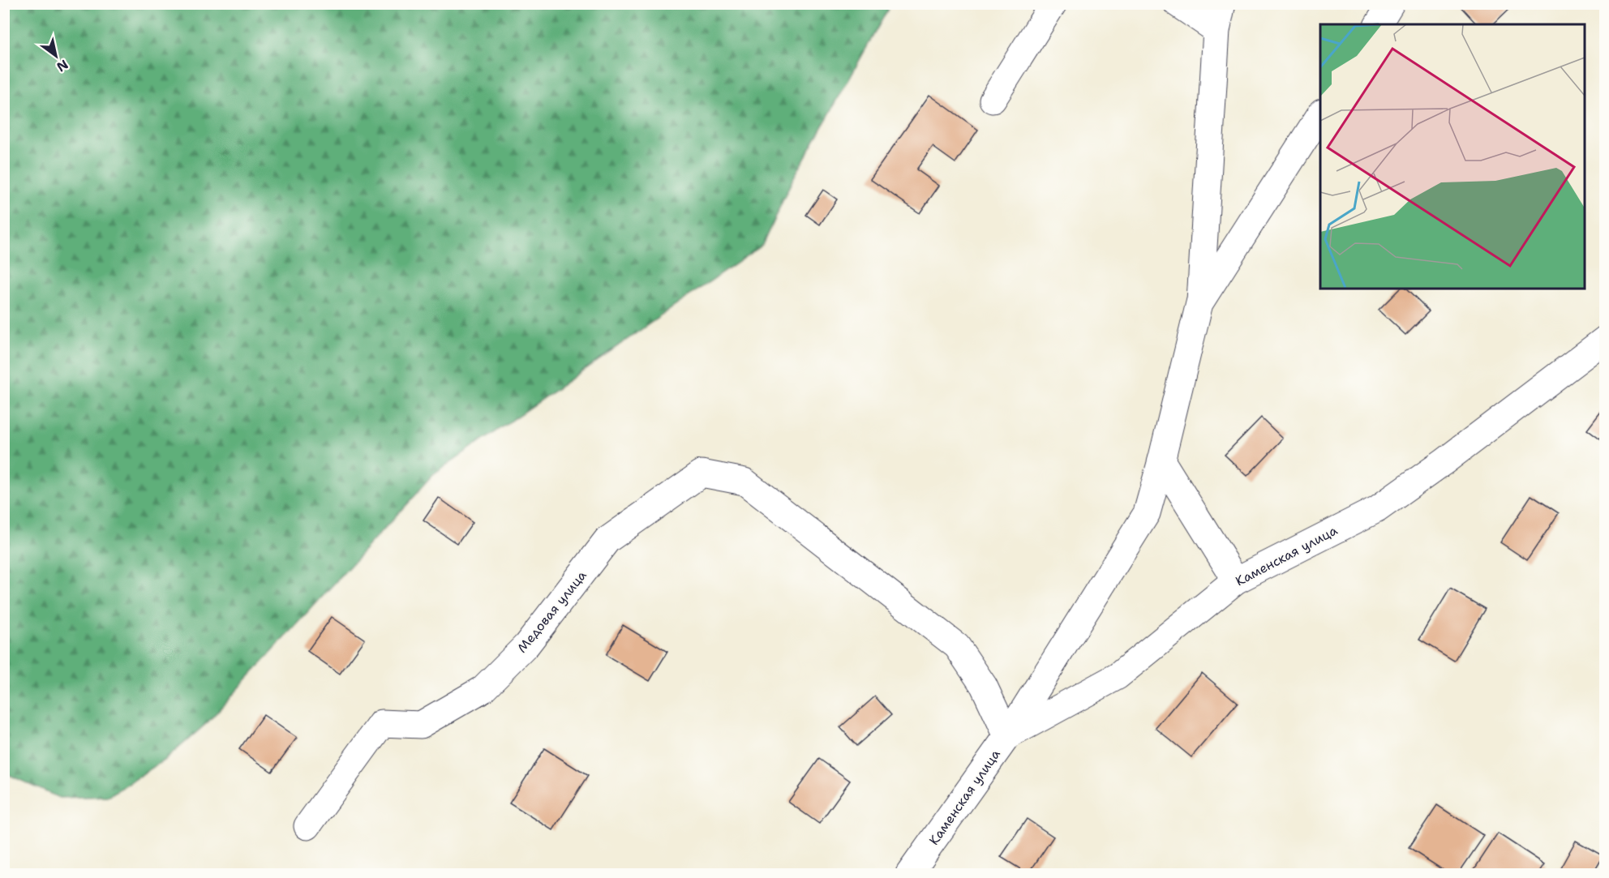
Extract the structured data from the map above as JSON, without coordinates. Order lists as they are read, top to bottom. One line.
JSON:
{"streets":{"street":["Каменская улица","Медовая улица"]},"crossings":[["Каменская улица","Медовая улица"]],"north":"bottom right"}
